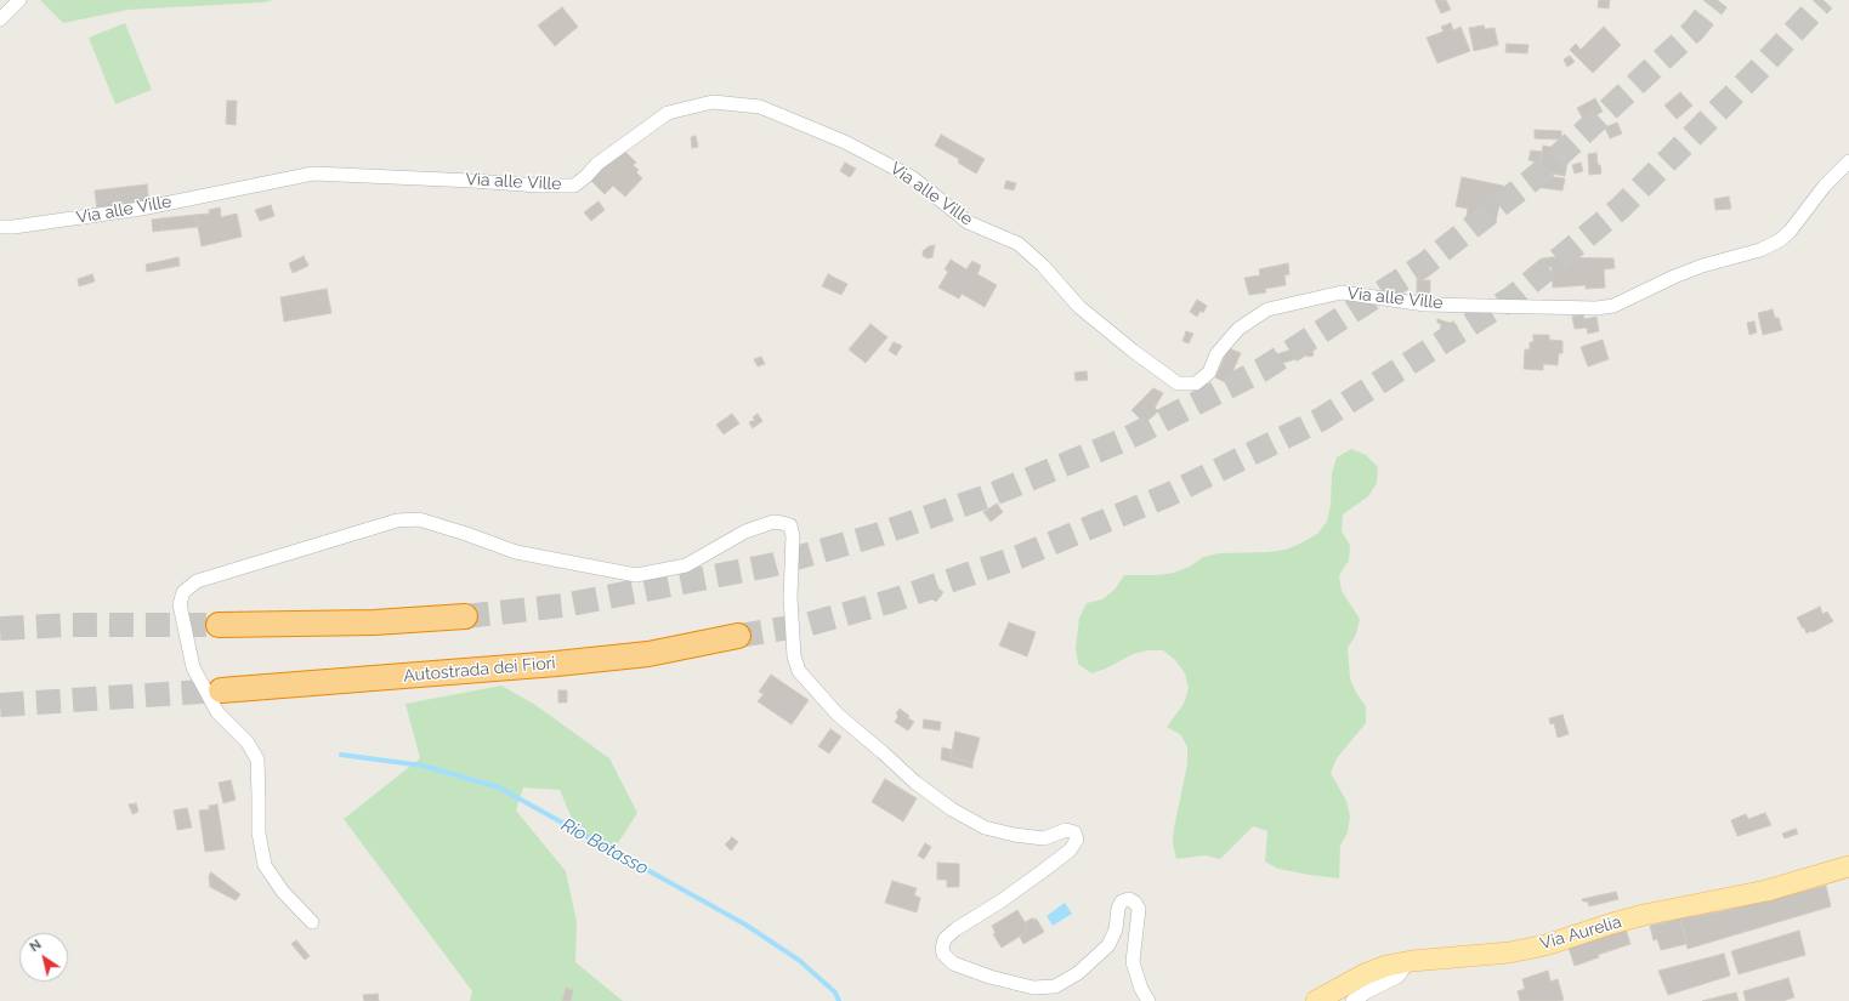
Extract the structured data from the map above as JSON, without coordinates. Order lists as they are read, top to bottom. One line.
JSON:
{"streets":{"highway":["Autostrada dei Fiori"],"main road":["Via Aurelia"],"street":["Via alle Ville"]},"water":["Rio Botasso"],"north":"top left"}
